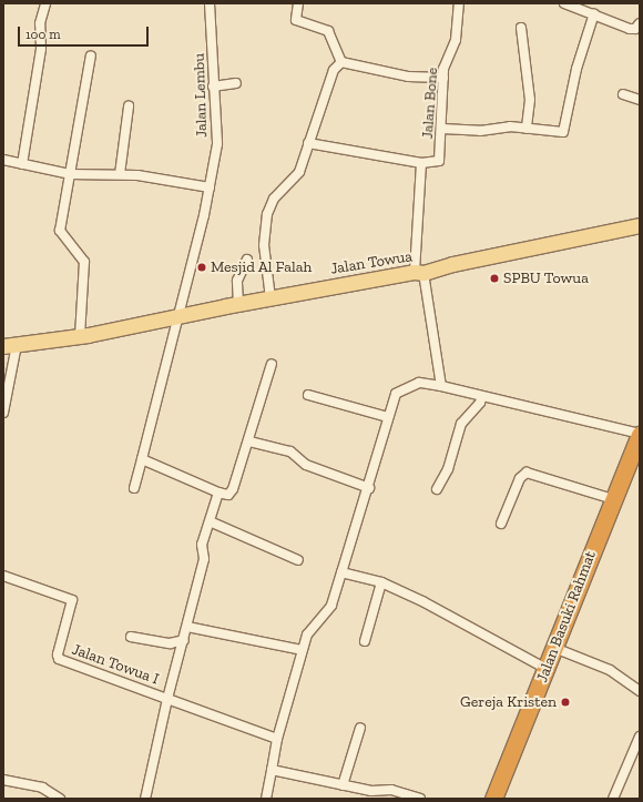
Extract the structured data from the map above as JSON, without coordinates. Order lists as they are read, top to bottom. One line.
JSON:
{"streets":{"highway":["Jalan Basuki Rahmat"],"main road":["Jalan Towua"],"street":["Jalan Lembu","Jalan Bone","Jalan Towua I"]},"crossings":[["Jalan Lembu","Jalan Towua"]],"places":["Mesjid Al Falah","SPBU Towua","Gereja Kristen"],"scale_bar":"100 m"}
